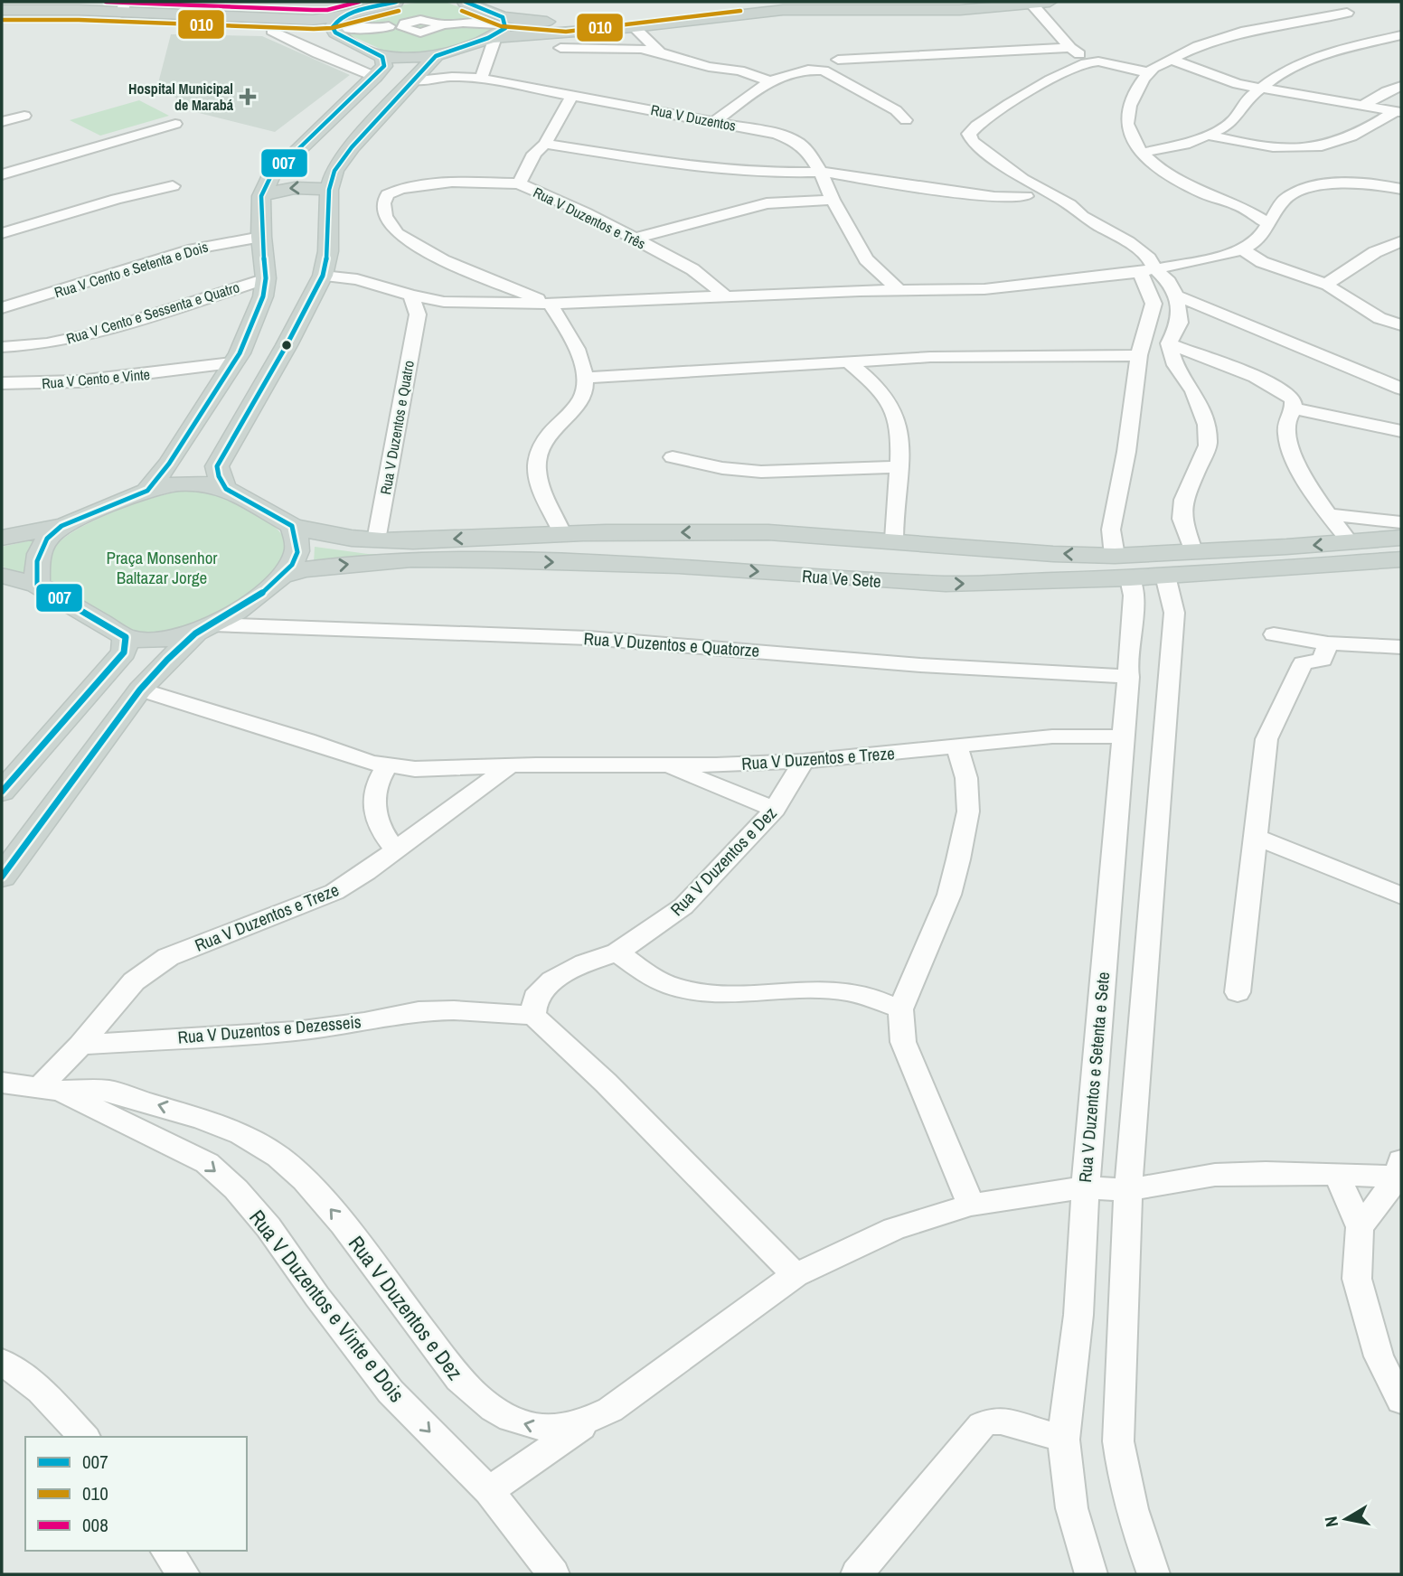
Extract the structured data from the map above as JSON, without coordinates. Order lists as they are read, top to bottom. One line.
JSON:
{"streets":{"main road":["Rua Ve Sete"],"street":["Rua V Duzentos","Rua V Duzentos e Três","Rua V Cento e Setenta e Dois","Rua V Cento e Sessenta e Quatro","Rua V Cento e Vinte","Rua V Duzentos e Quatro","Rua V Duzentos e Quatorze","Rua V Duzentos e Treze","Rua V Duzentos e Dez","Rua V Duzentos e Dezesseis","Rua V Duzentos e Setenta e Sete","Rua V Duzentos e Vinte e Dois"]},"crossings":[["Rua V Duzentos e Quatro","Rua Ve Sete"],["Rua Ve Sete","Rua V Duzentos e Setenta e Sete"],["Rua V Duzentos e Quatorze","Rua V Duzentos e Setenta e Sete"],["Rua V Duzentos e Treze","Rua V Duzentos e Dez"],["Rua V Duzentos e Treze","Rua V Duzentos e Dezesseis"],["Rua V Duzentos e Treze","Rua V Duzentos e Setenta e Sete"],["Rua V Duzentos e Treze","Rua V Duzentos e Vinte e Dois"],["Rua V Duzentos e Dez","Rua V Duzentos e Dezesseis"],["Rua V Duzentos e Dez","Rua V Duzentos e Setenta e Sete"],["Rua V Duzentos e Dez","Rua V Duzentos e Vinte e Dois"]],"one_way":["Rua V Duzentos e Vinte e Dois"],"parks":["Praça Monsenhor Baltazar Jorge"],"places":{"health":["Hospital Municipal de Marabá"]},"lines":["transit line 007","transit line 008","transit line 010"],"legend":["007","010","008"],"north":"left"}
